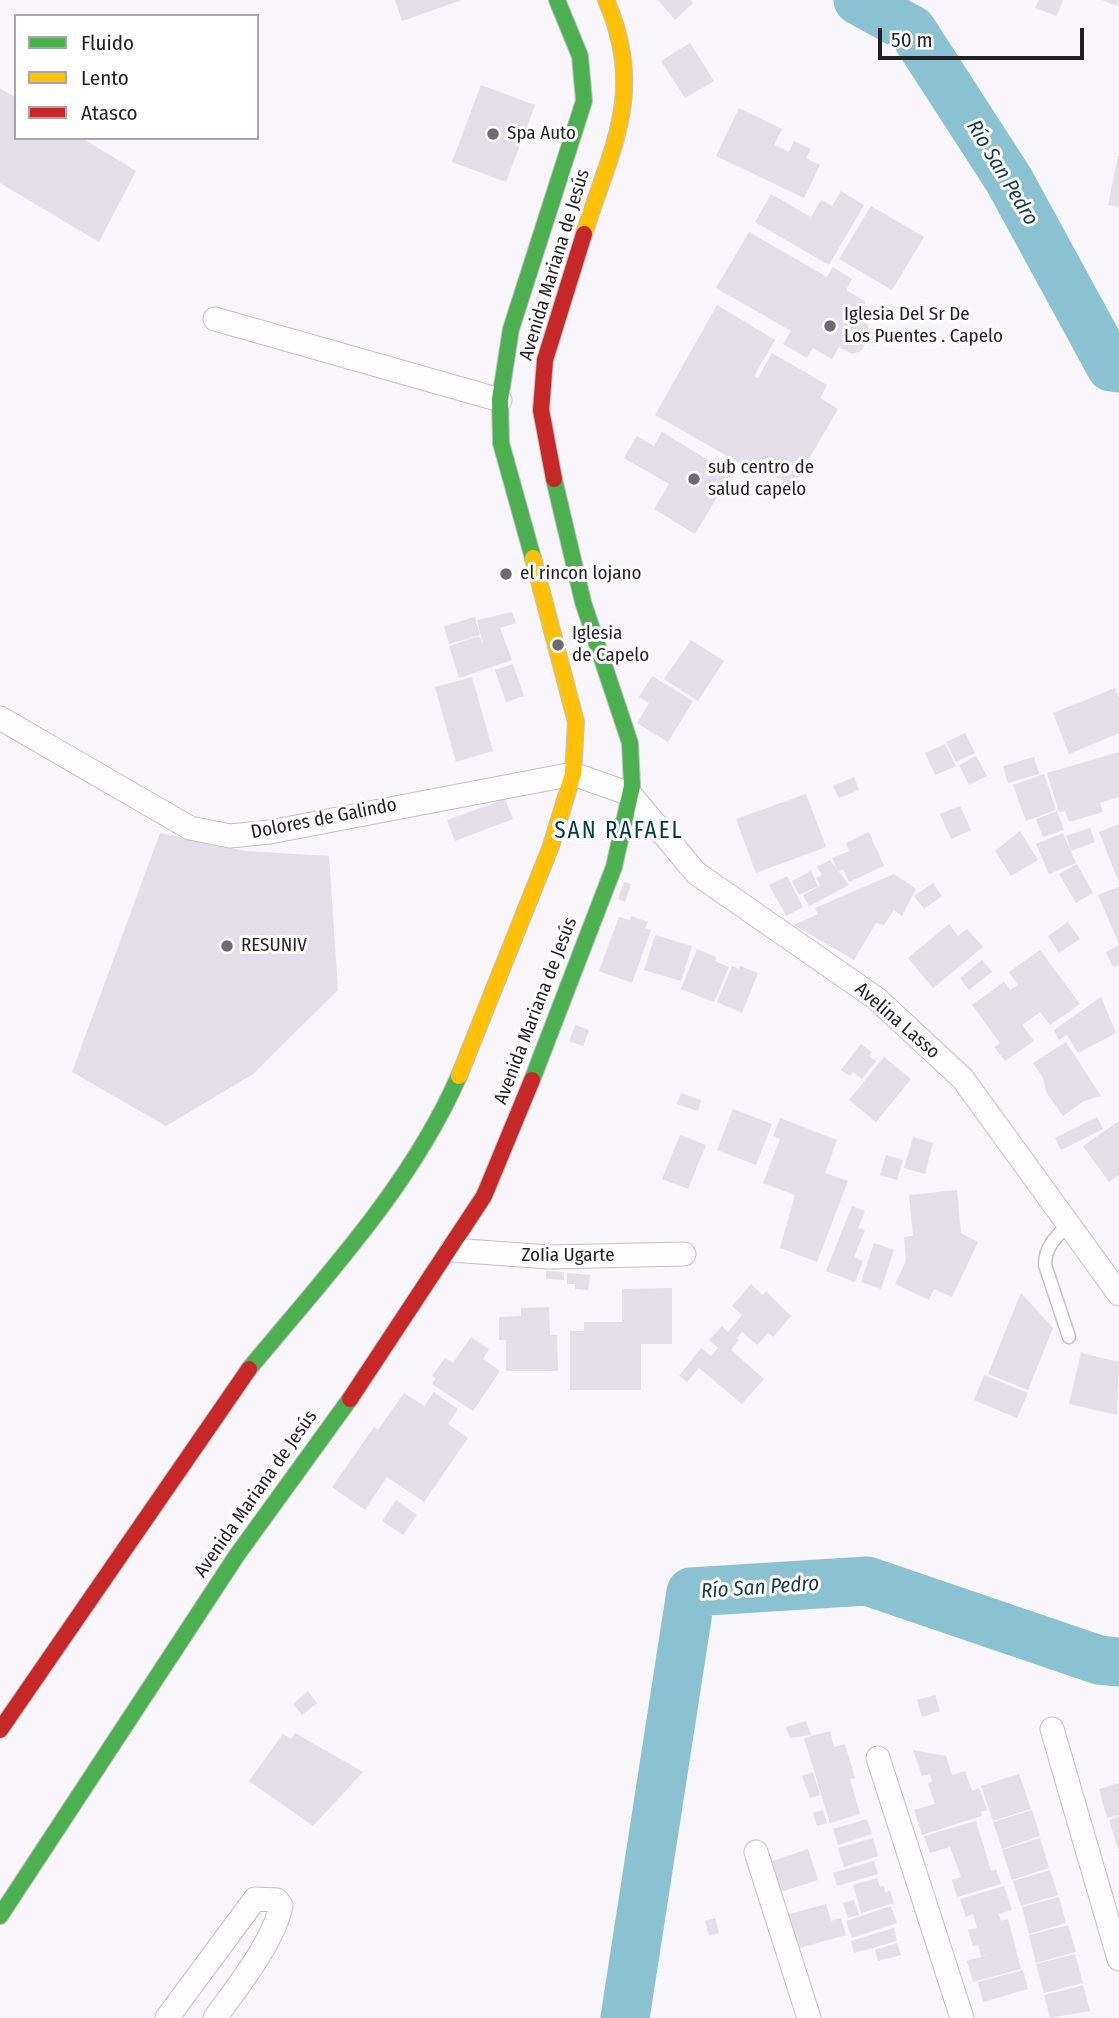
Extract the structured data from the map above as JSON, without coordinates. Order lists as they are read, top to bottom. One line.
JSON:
{"streets":{"street":["Avenida Mariana de Jesús","Dolores de Galindo","Avelina Lasso","ZoIia Ugarte"]},"crossings":[["Avenida Mariana de Jesús","Dolores de Galindo"],["Avenida Mariana de Jesús","Avelina Lasso"],["Avenida Mariana de Jesús","ZoIia Ugarte"]],"districts":["SAN RAFAEL"],"water":["Río San Pedro"],"places":["Spa Auto","Iglesia Del Sr De Los Puentes . Capelo","sub centro de salud capelo","el rincon lojano","Iglesia de Capelo","RESUNIV"],"legend":["Fluido","Lento","Atasco"],"scale_bar":"50 m"}
